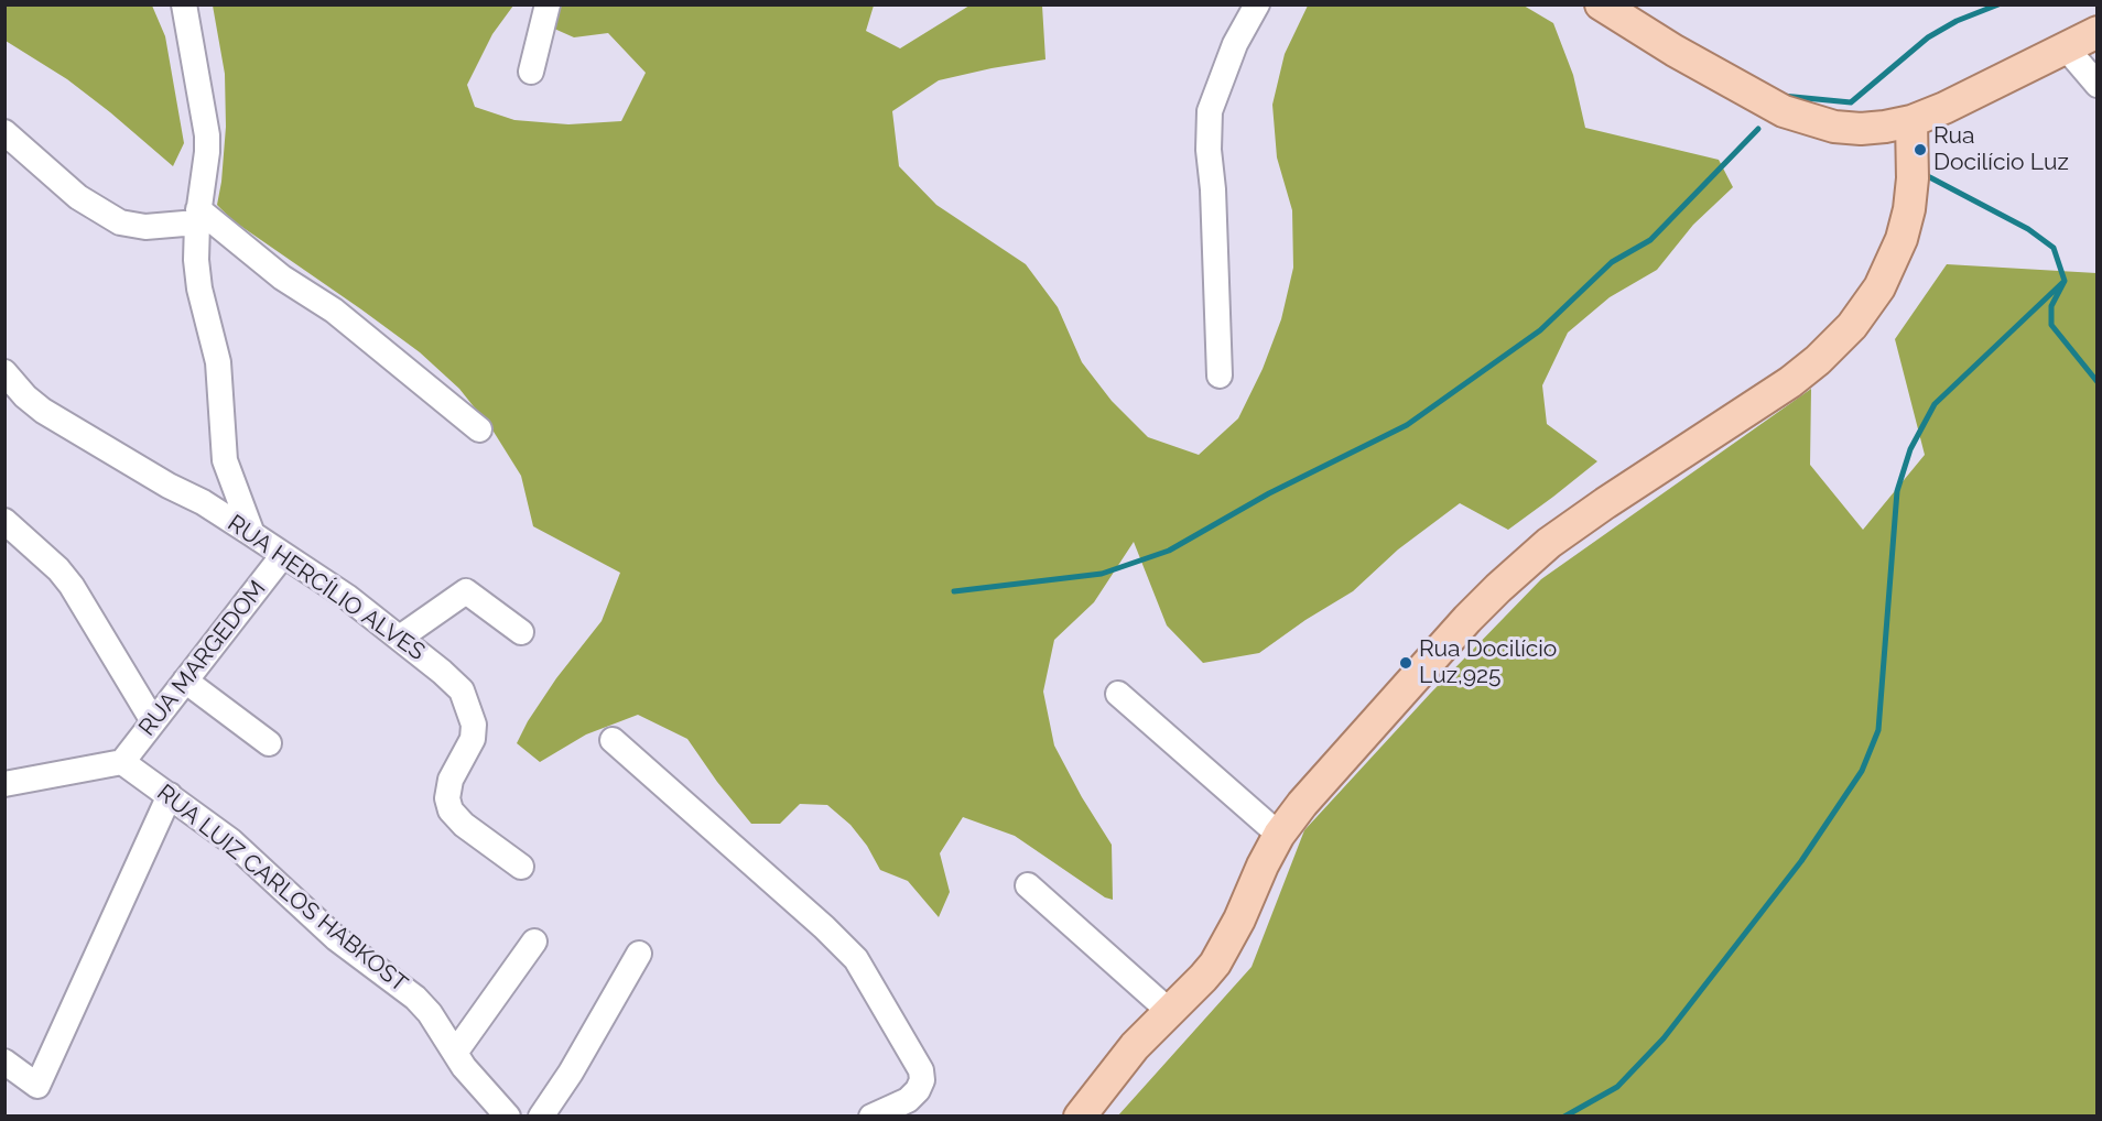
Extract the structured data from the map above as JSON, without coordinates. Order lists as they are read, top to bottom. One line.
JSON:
{"streets":{"street":["RUA HERCÍLIO ALVES","RUA MARGEDOM","RUA LUIZ CARLOS HABKOST"]},"crossings":[["RUA HERCÍLIO ALVES","RUA MARGEDOM"],["RUA MARGEDOM","RUA LUIZ CARLOS HABKOST"]],"places":["Rua Docilício Luz","Rua Docilício Luz,925"]}
